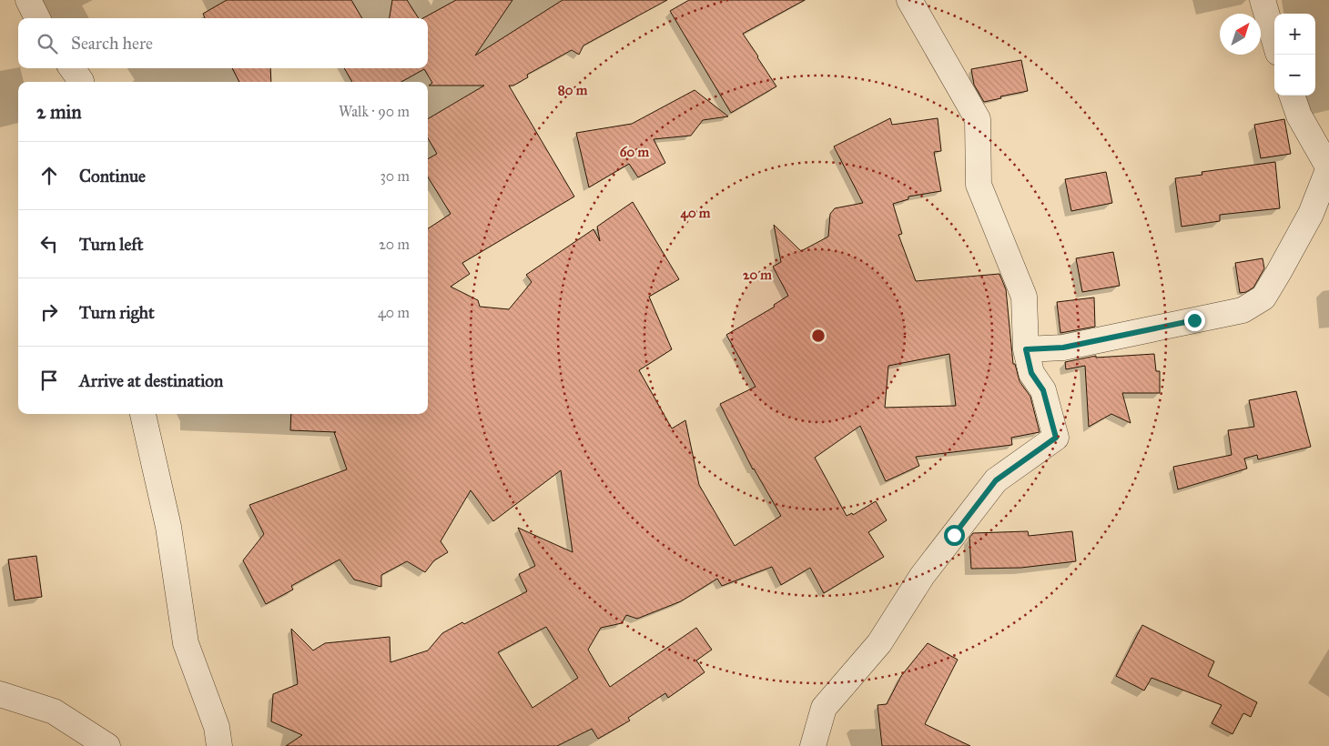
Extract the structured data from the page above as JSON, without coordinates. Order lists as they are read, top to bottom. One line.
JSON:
{"north":"top right","page":{"map_buttons":["+","−"],"search":"Search here","heading":["2 min","Walk · 90 m"],"list":[["Continue","30 m"],["Turn left","20 m"],["Turn right","40 m"],"Arrive at destination"]},"rings":["80 m","60 m","40 m","20 m"]}
